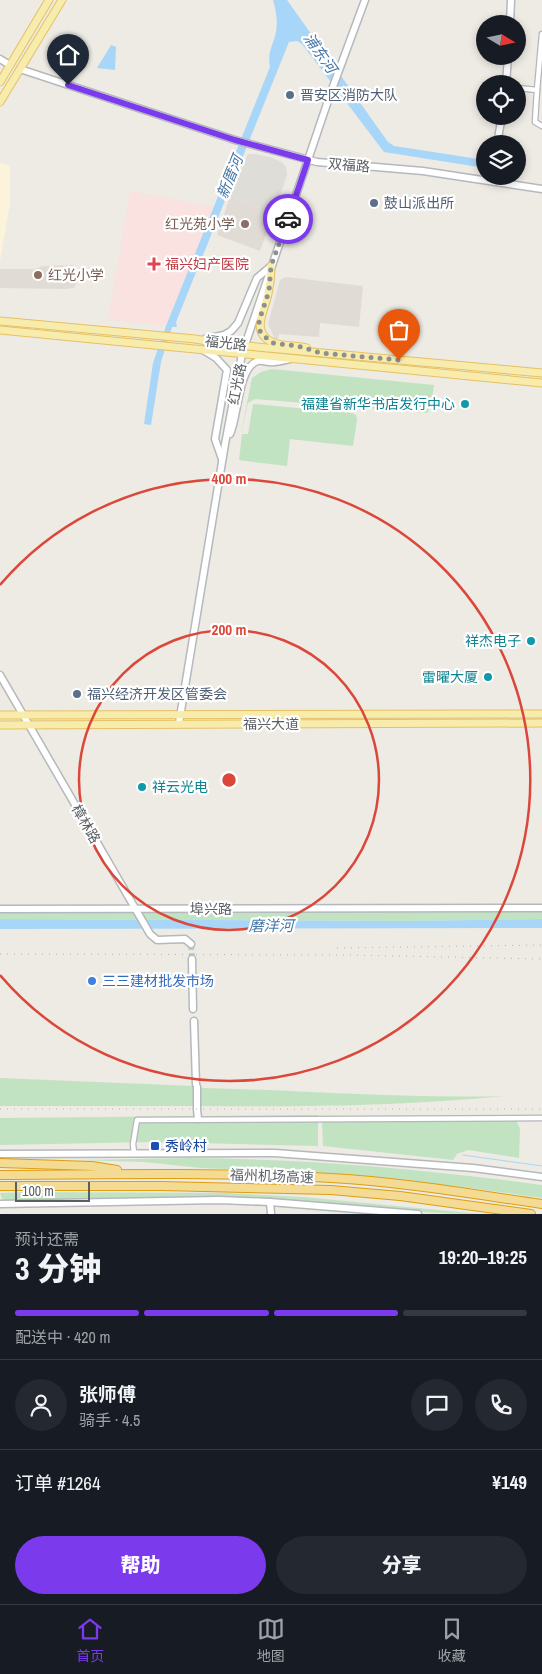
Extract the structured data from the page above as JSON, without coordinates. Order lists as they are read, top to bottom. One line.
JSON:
{"streets":{"highway":["福州机场高速"],"main road":["双福路","福光路","红光路","福兴大道","樟林路","埠兴路"]},"crossings":[["双福路","红光路"],["福光路","红光路"],["红光路","福兴大道"],["福兴大道","樟林路"],["樟林路","埠兴路"]],"water":["浦东河","新厝河","磨洋河"],"places":{"other":["晋安区消防大队","鼓山派出所","红光苑小学","红光小学","福建省新华书店发行中心","祥杰电子","雷曜大厦","福兴经济开发区管委会","祥云光电","三三建材批发市场"],"health":["福兴妇产医院"],"transit":["秀岭村"]},"scale_bar":"100 m","north":"right","page":{"scale":"100 m","heading":["3 分钟","预计还需","19:20–19:25"],"panel":["张师傅","骑手 · 4.5","订单 #1264","¥149"],"bar":"配送中 · 420 m","buttons":["帮助","分享"],"tabs":["首页","地图","收藏"]},"rings":["400 m","200 m"]}
